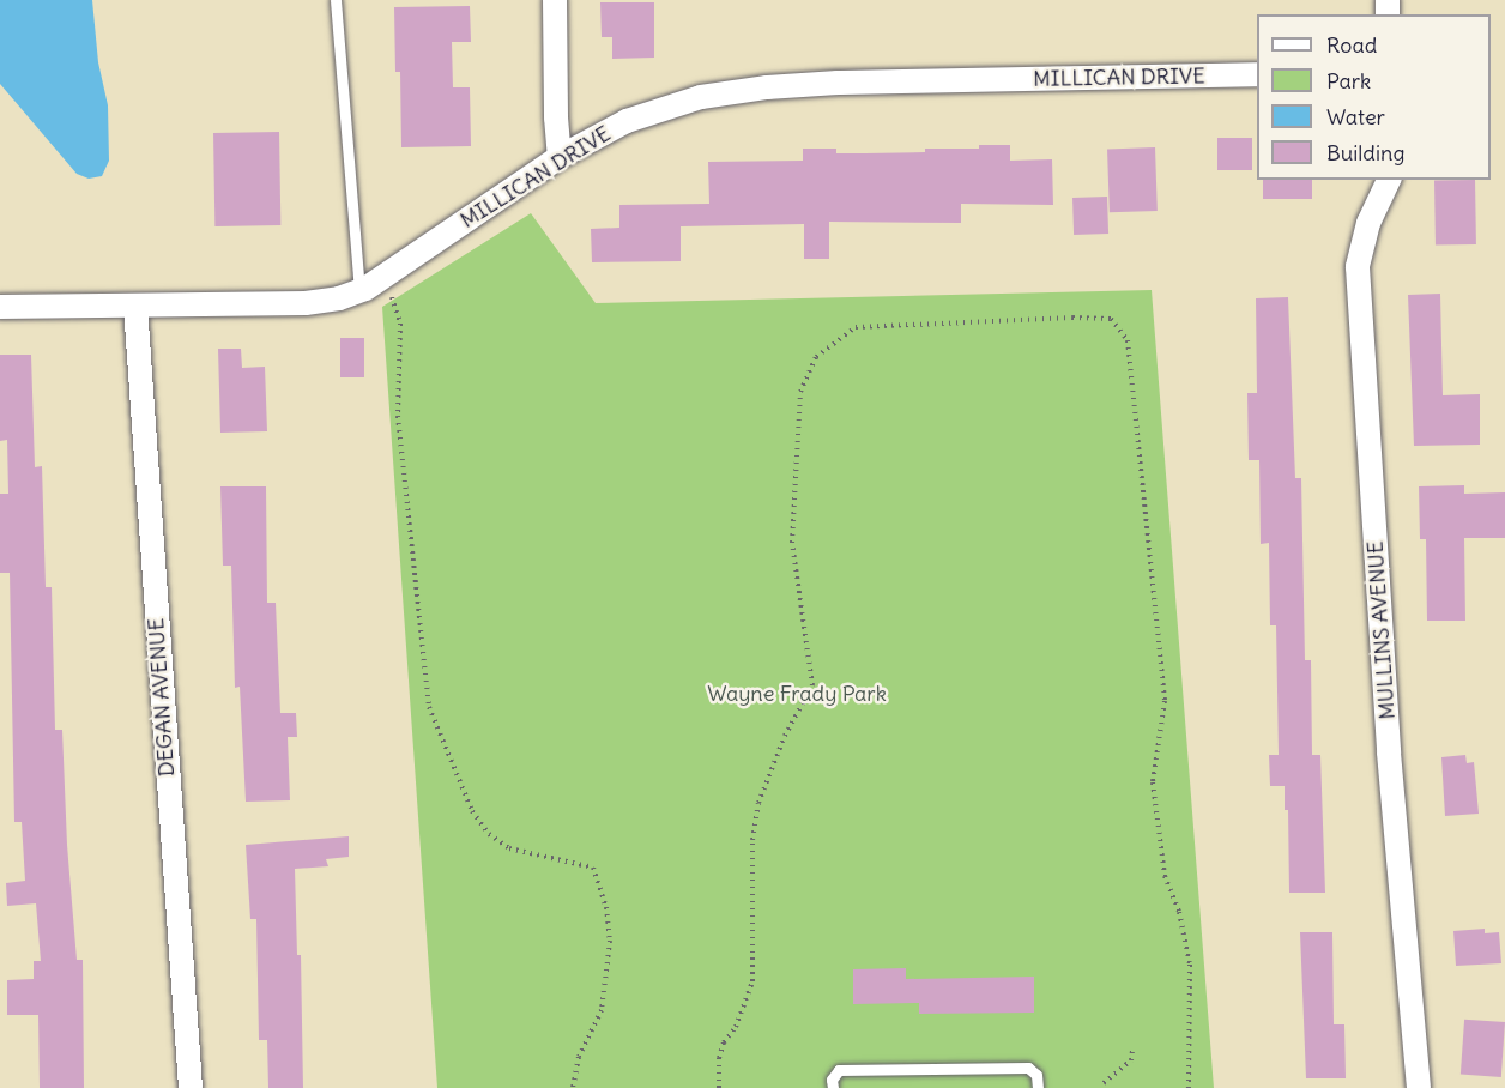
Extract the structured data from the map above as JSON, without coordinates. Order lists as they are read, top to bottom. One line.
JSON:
{"streets":{"street":["MILLICAN DRIVE","MULLINS AVENUE","DEGAN AVENUE"]},"crossings":[["MILLICAN DRIVE","DEGAN AVENUE"]],"parks":["Wayne Frady Park"],"legend":["Road","Park","Water","Building"]}
